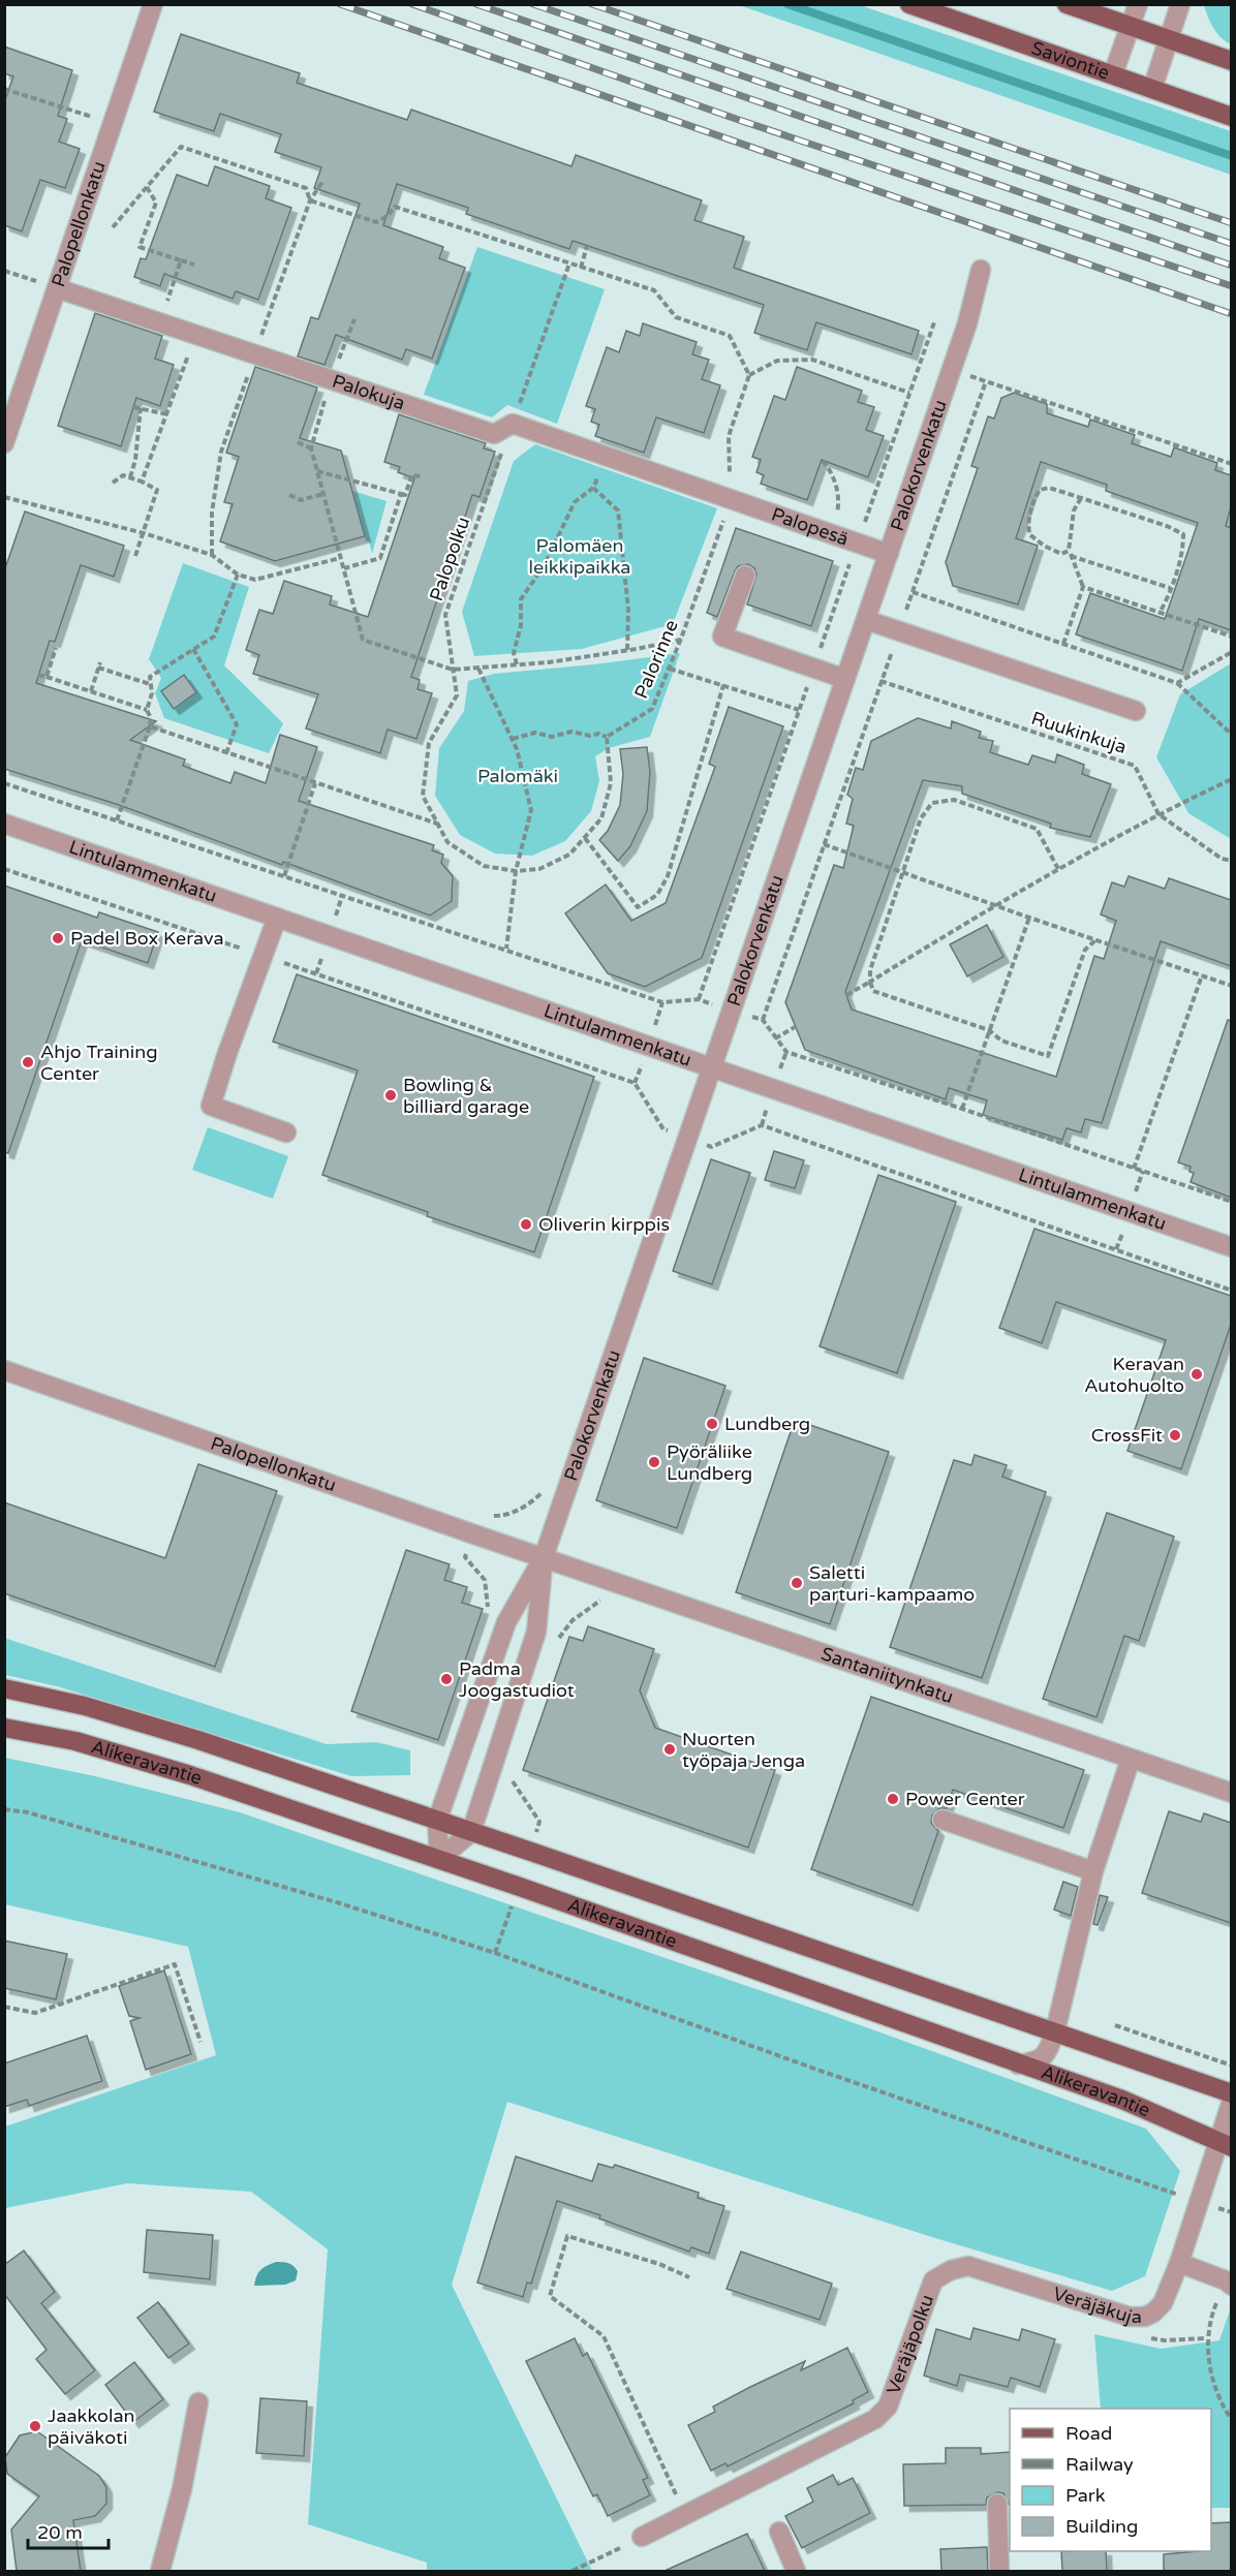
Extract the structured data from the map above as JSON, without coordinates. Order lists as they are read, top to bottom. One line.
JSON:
{"streets":{"main road":["Saviontie","Alikeravantie"],"street":["Palopellonkatu","Palokuja","Palokorvenkatu","Palopesä","Lintulammenkatu","Santaniitynkatu","Veräjäkuja","Veräjäpolku"],"path":["Palopolku","Palorinne","Ruukinkuja"]},"crossings":[["Palopellonkatu","Palokuja"],["Palopellonkatu","Palokorvenkatu"],["Palopellonkatu","Santaniitynkatu"],["Palokuja","Palopolku"],["Palokorvenkatu","Palopesä"],["Palokorvenkatu","Lintulammenkatu"],["Palokorvenkatu","Santaniitynkatu"],["Palokorvenkatu","Alikeravantie"],["Palopesä","Palorinne"],["Alikeravantie","Veräjäkuja"],["Veräjäkuja","Veräjäpolku"]],"parks":["Palomäen leikkipaikka","Palomäki"],"places":["Padel Box Kerava","Ahjo Training Center","Bowling & billiard garage","Oliverin kirppis","Keravan Autohuolto","Lundberg","CrossFit","Pyöräliike Lundberg","Saletti parturi-kampaamo","Padma Joogastudiot","Nuorten työpaja Jenga","Power Center","Jaakkolan päiväkoti"],"legend":["Road","Railway","Park","Building"],"scale_bar":"20 m"}
